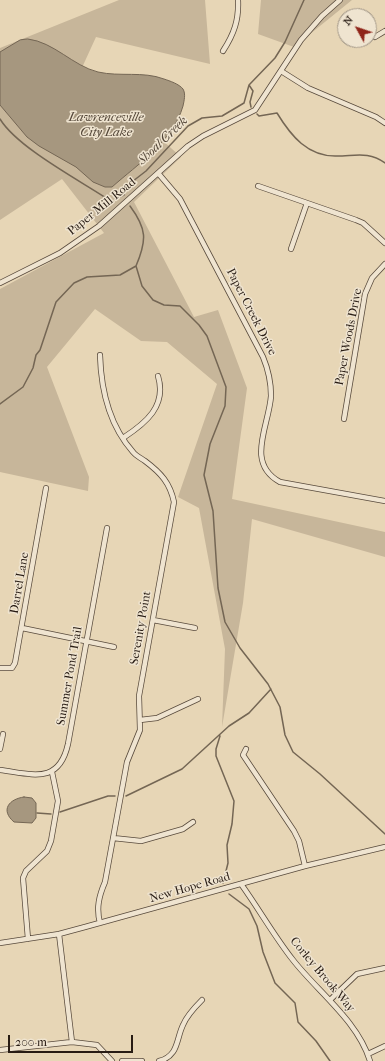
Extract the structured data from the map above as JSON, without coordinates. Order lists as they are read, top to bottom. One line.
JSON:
{"streets":{"street":["Paper Mill Road","Paper Creek Drive","Paper Woods Drive","Darrel Lane","Serenity Point","Summer Pond Trail","New Hope Road","Corley Brook Way"]},"crossings":[["Paper Mill Road","Paper Creek Drive"],["Serenity Point","New Hope Road"],["New Hope Road","Corley Brook Way"]],"water":["Lawrenceville City Lake","Shoal Creek"],"scale_bar":"200 m","north":"top left"}
